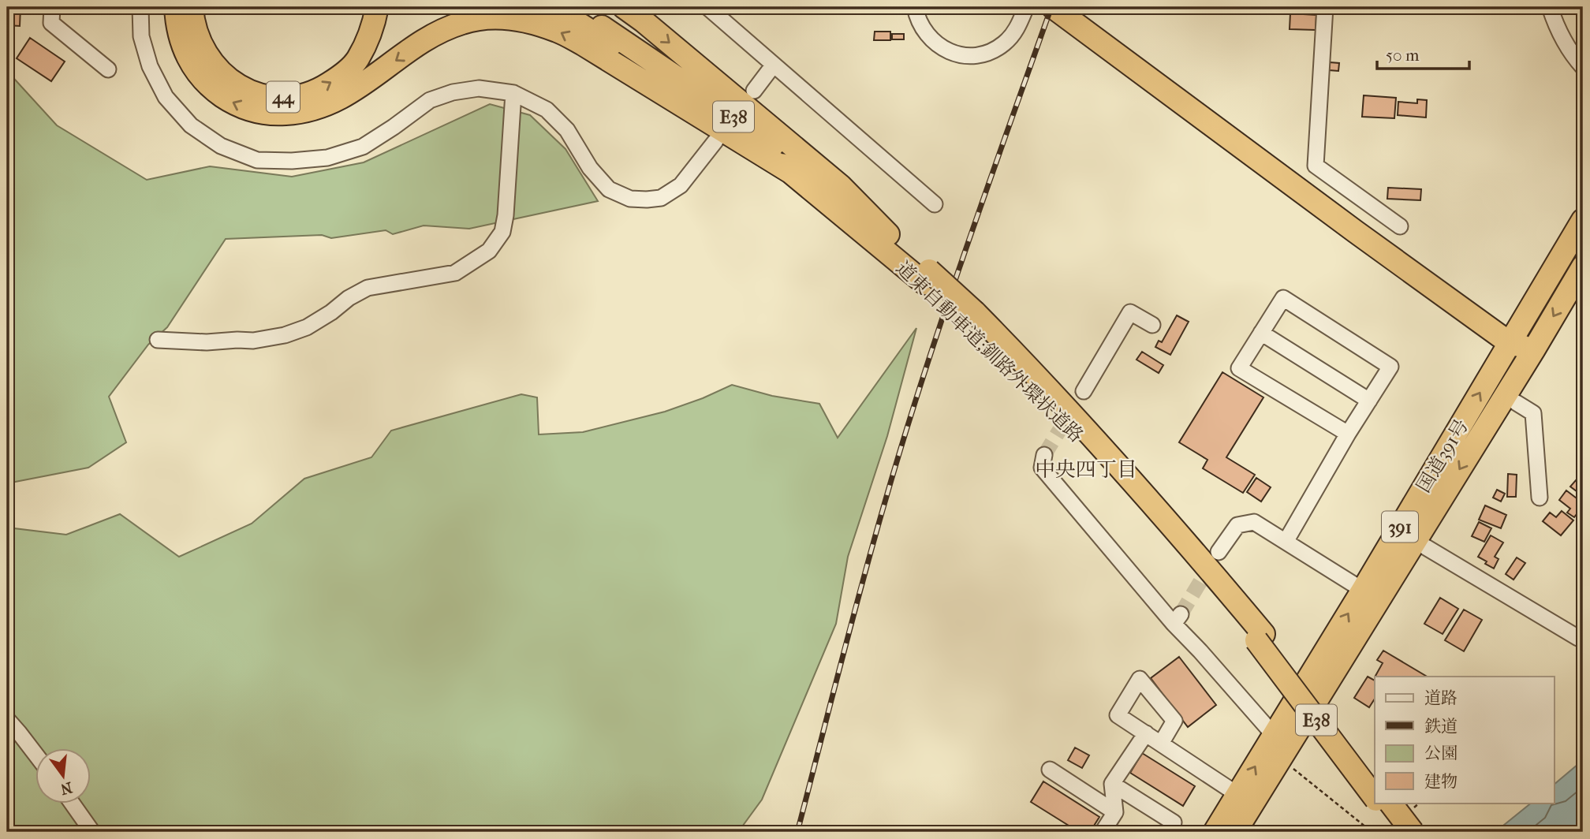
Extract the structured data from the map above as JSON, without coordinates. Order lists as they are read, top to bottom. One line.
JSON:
{"streets":{"highway":["44","E38","道東自動車道;釧路外環状道路","国道391号","391"]},"districts":["中央四丁目"],"legend":["道路","鉄道","公園","建物"],"scale_bar":"50 m","north":"bottom"}
